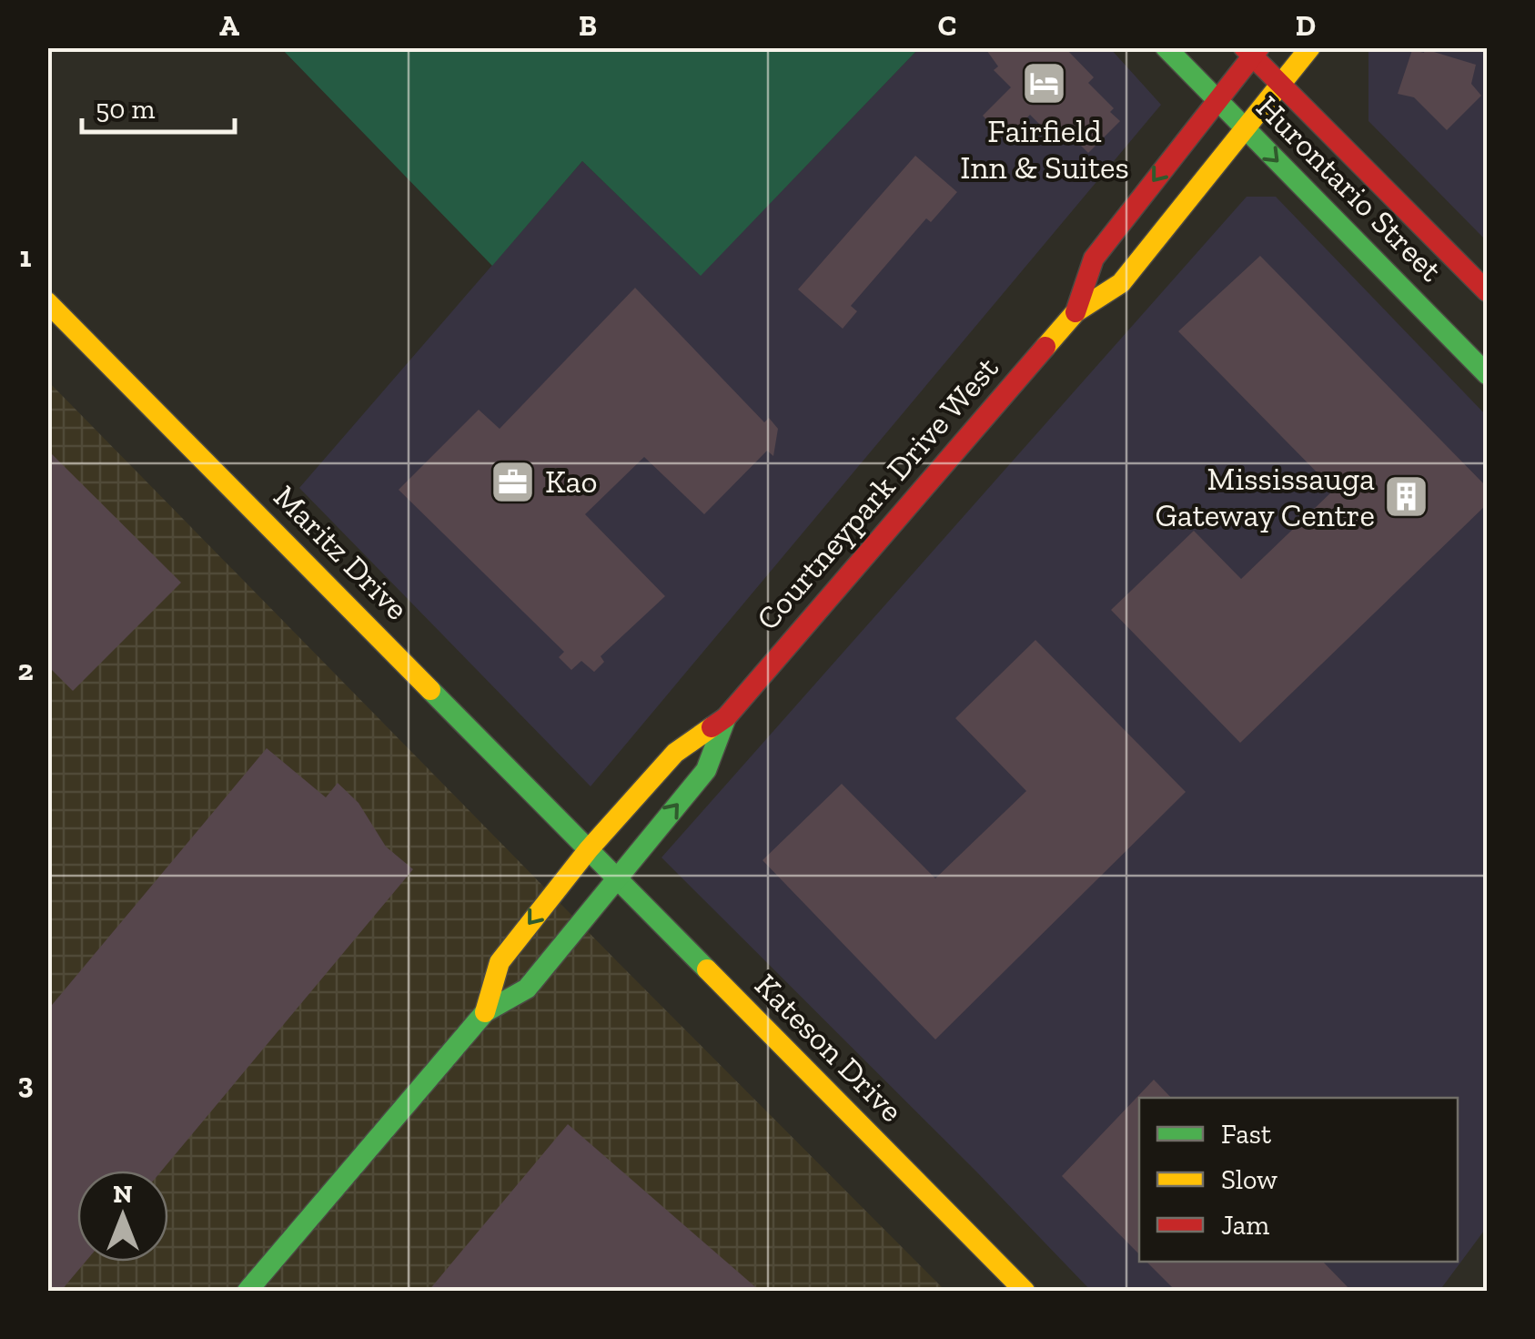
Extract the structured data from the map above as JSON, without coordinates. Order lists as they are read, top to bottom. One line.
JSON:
{"streets":{"main road":["Hurontario Street","Courtneypark Drive West","Maritz Drive","Kateson Drive"]},"crossings":[["Hurontario Street","Courtneypark Drive West"],["Courtneypark Drive West","Maritz Drive"],["Courtneypark Drive West","Kateson Drive"],["Maritz Drive","Kateson Drive"]],"places":{"hotel":["Fairfield Inn & Suites"],"office":["Kao"],"building":["Mississauga Gateway Centre"]},"legend":["Fast","Slow","Jam"],"scale_bar":"50 m","north":"top","grid":{"columns":["A","B","C","D"],"rows":["1","2","3"]}}
